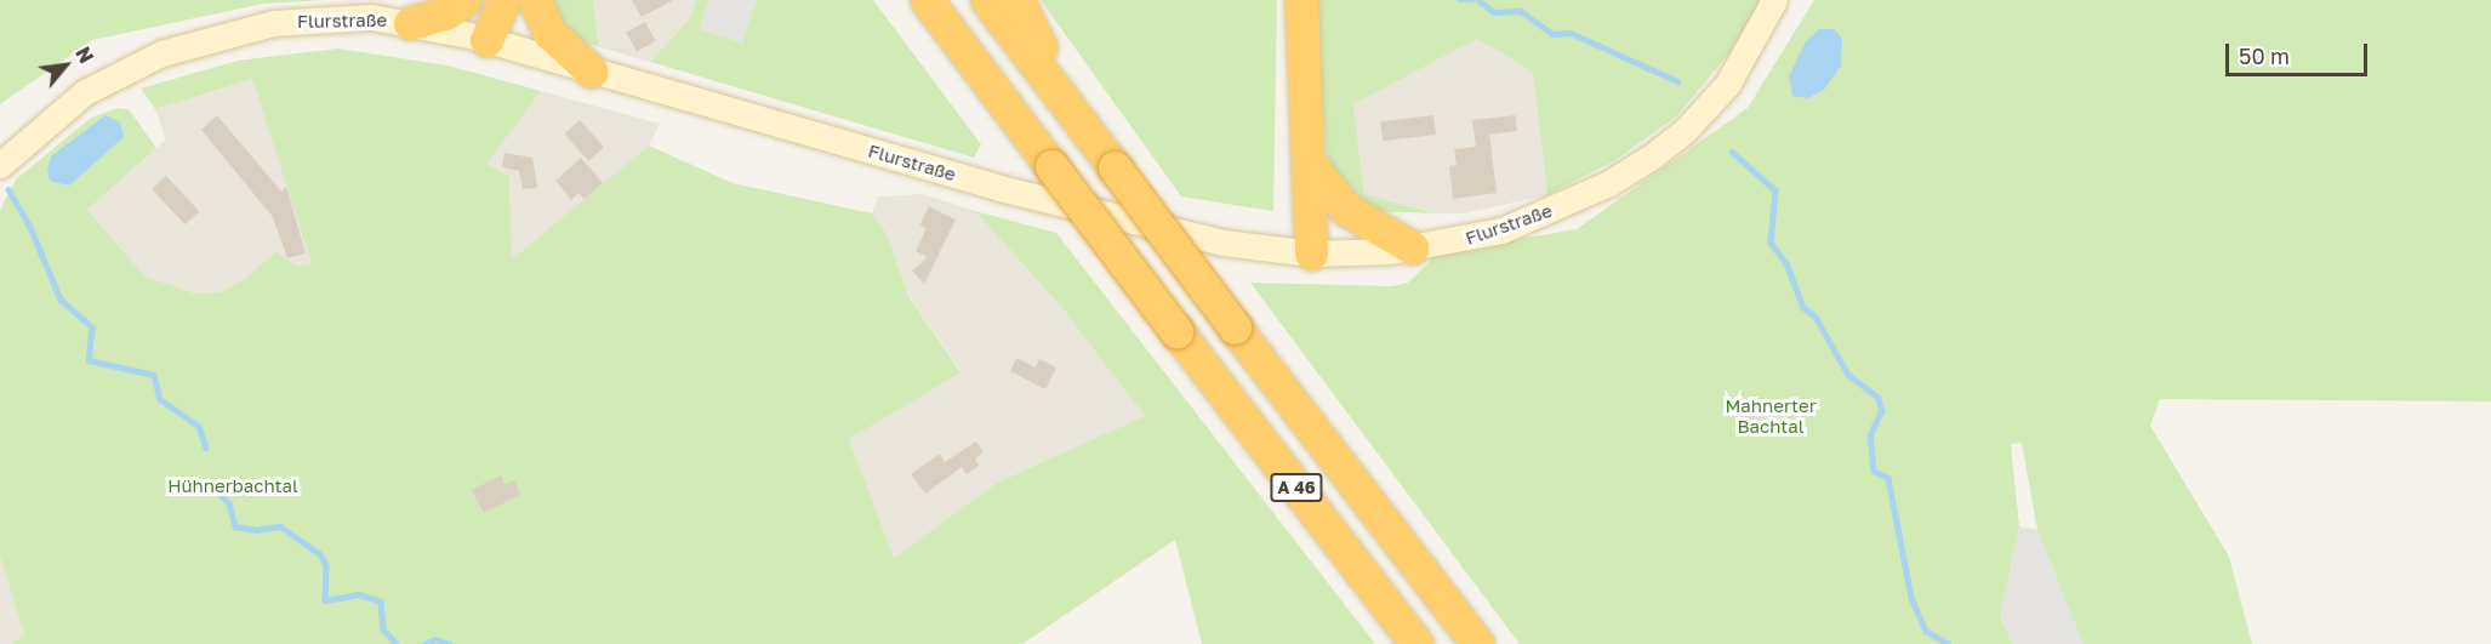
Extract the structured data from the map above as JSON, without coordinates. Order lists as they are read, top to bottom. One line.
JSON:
{"streets":{"highway":["A 46"],"main road":["Flurstraße"]},"parks":["Mahnerter Bachtal","Hühnerbachtal"],"scale_bar":"50 m","north":"top right"}
